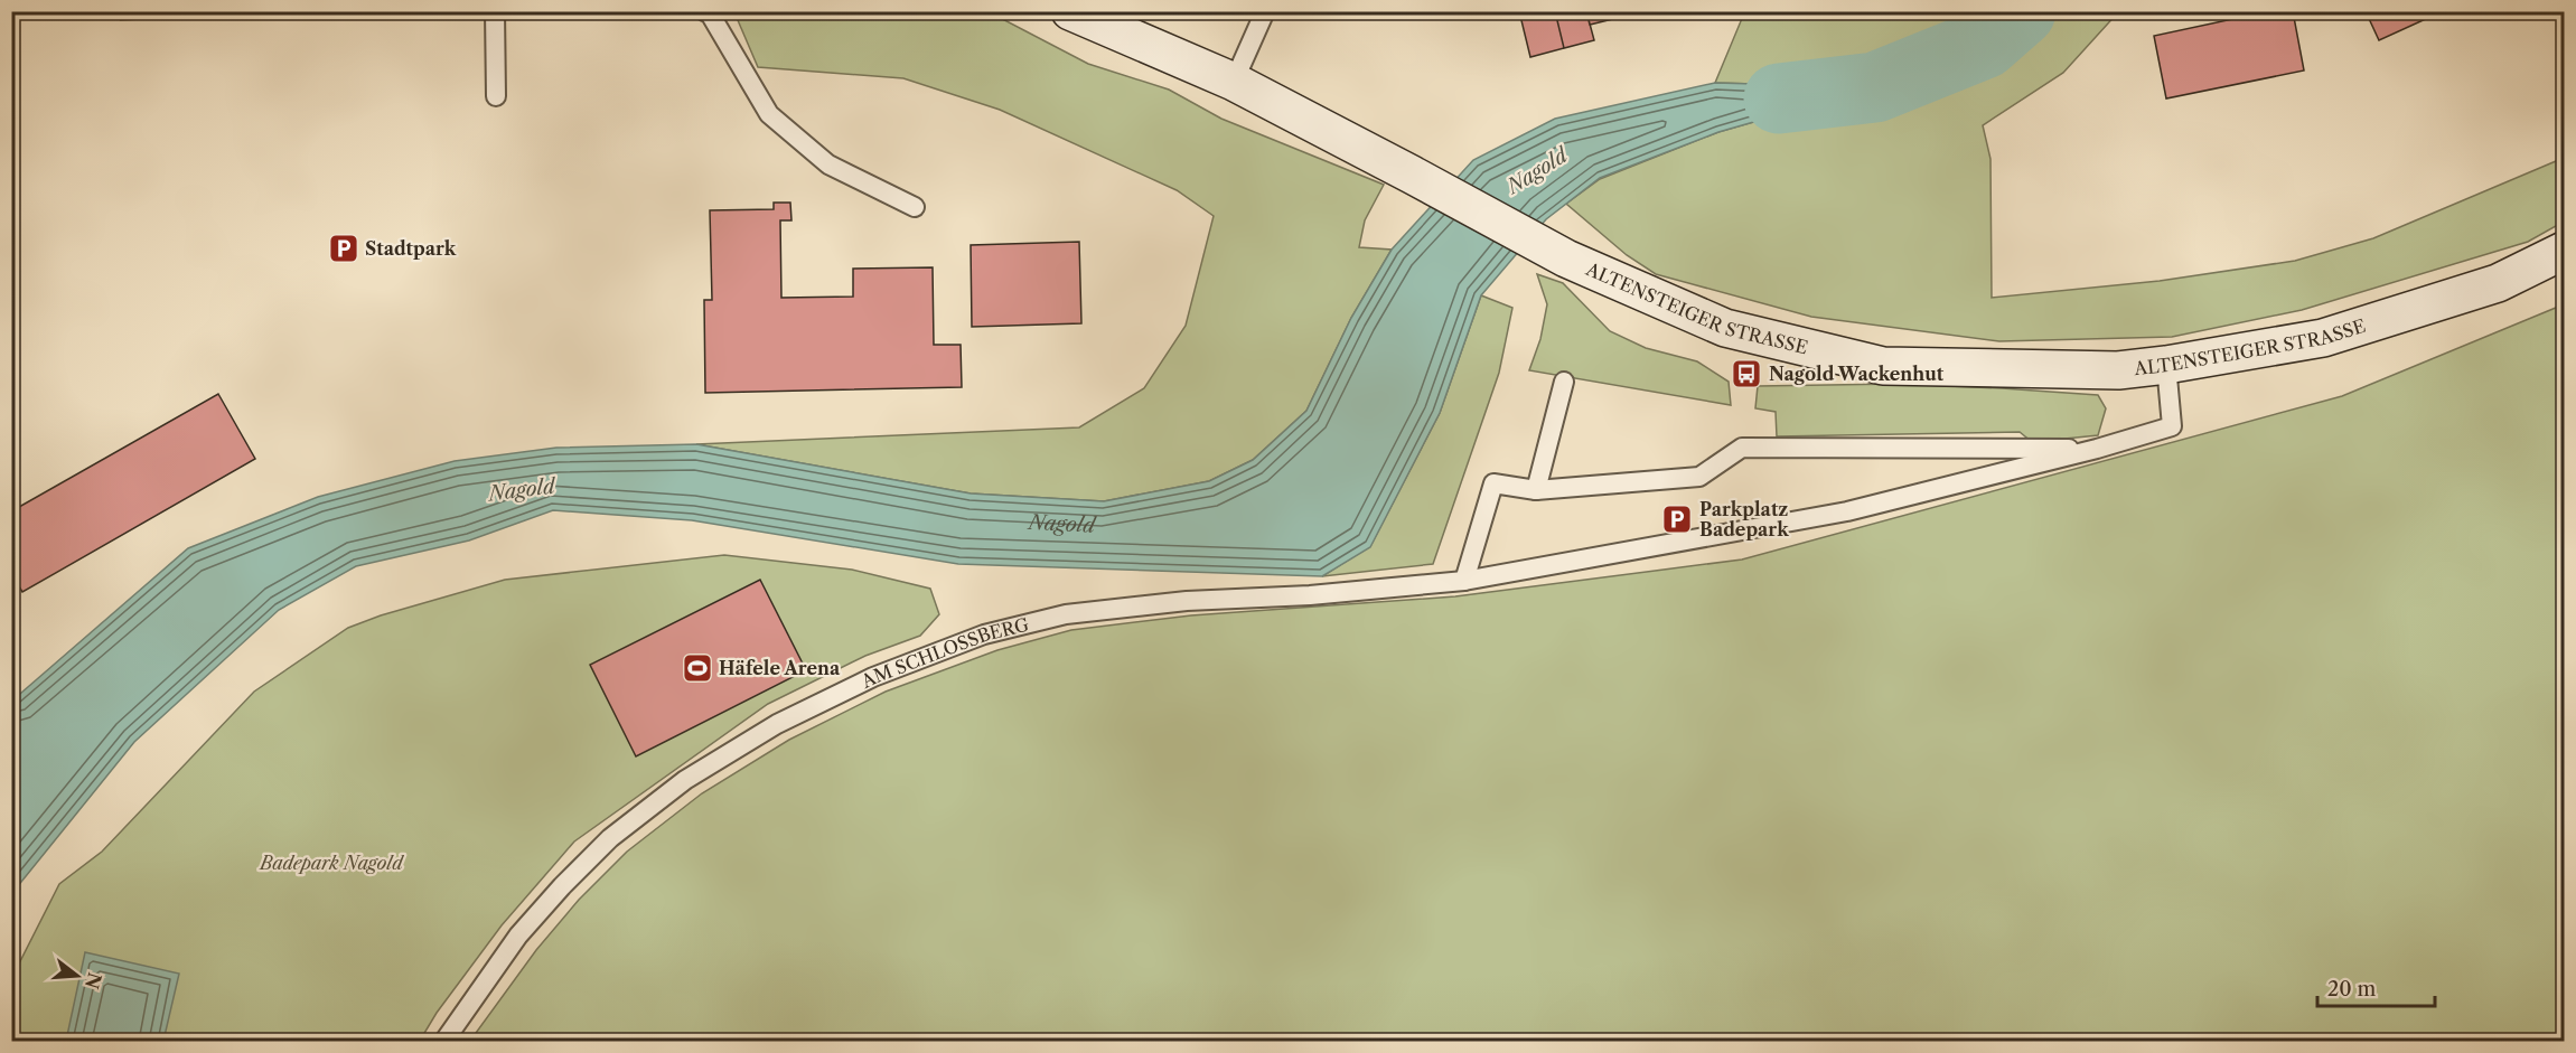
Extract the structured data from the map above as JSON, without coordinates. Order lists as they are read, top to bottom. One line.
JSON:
{"streets":{"main road":["ALTENSTEIGER STRASSE"],"lane":["AM SCHLOSSBERG"]},"water":["Nagold"],"parks":["Badepark Nagold"],"places":{"parking":["Stadtpark","Parkplatz Badepark"],"bus stop":["Nagold Wackenhut"],"sports":["Häfele Arena"]},"scale_bar":"20 m","north":"right"}
